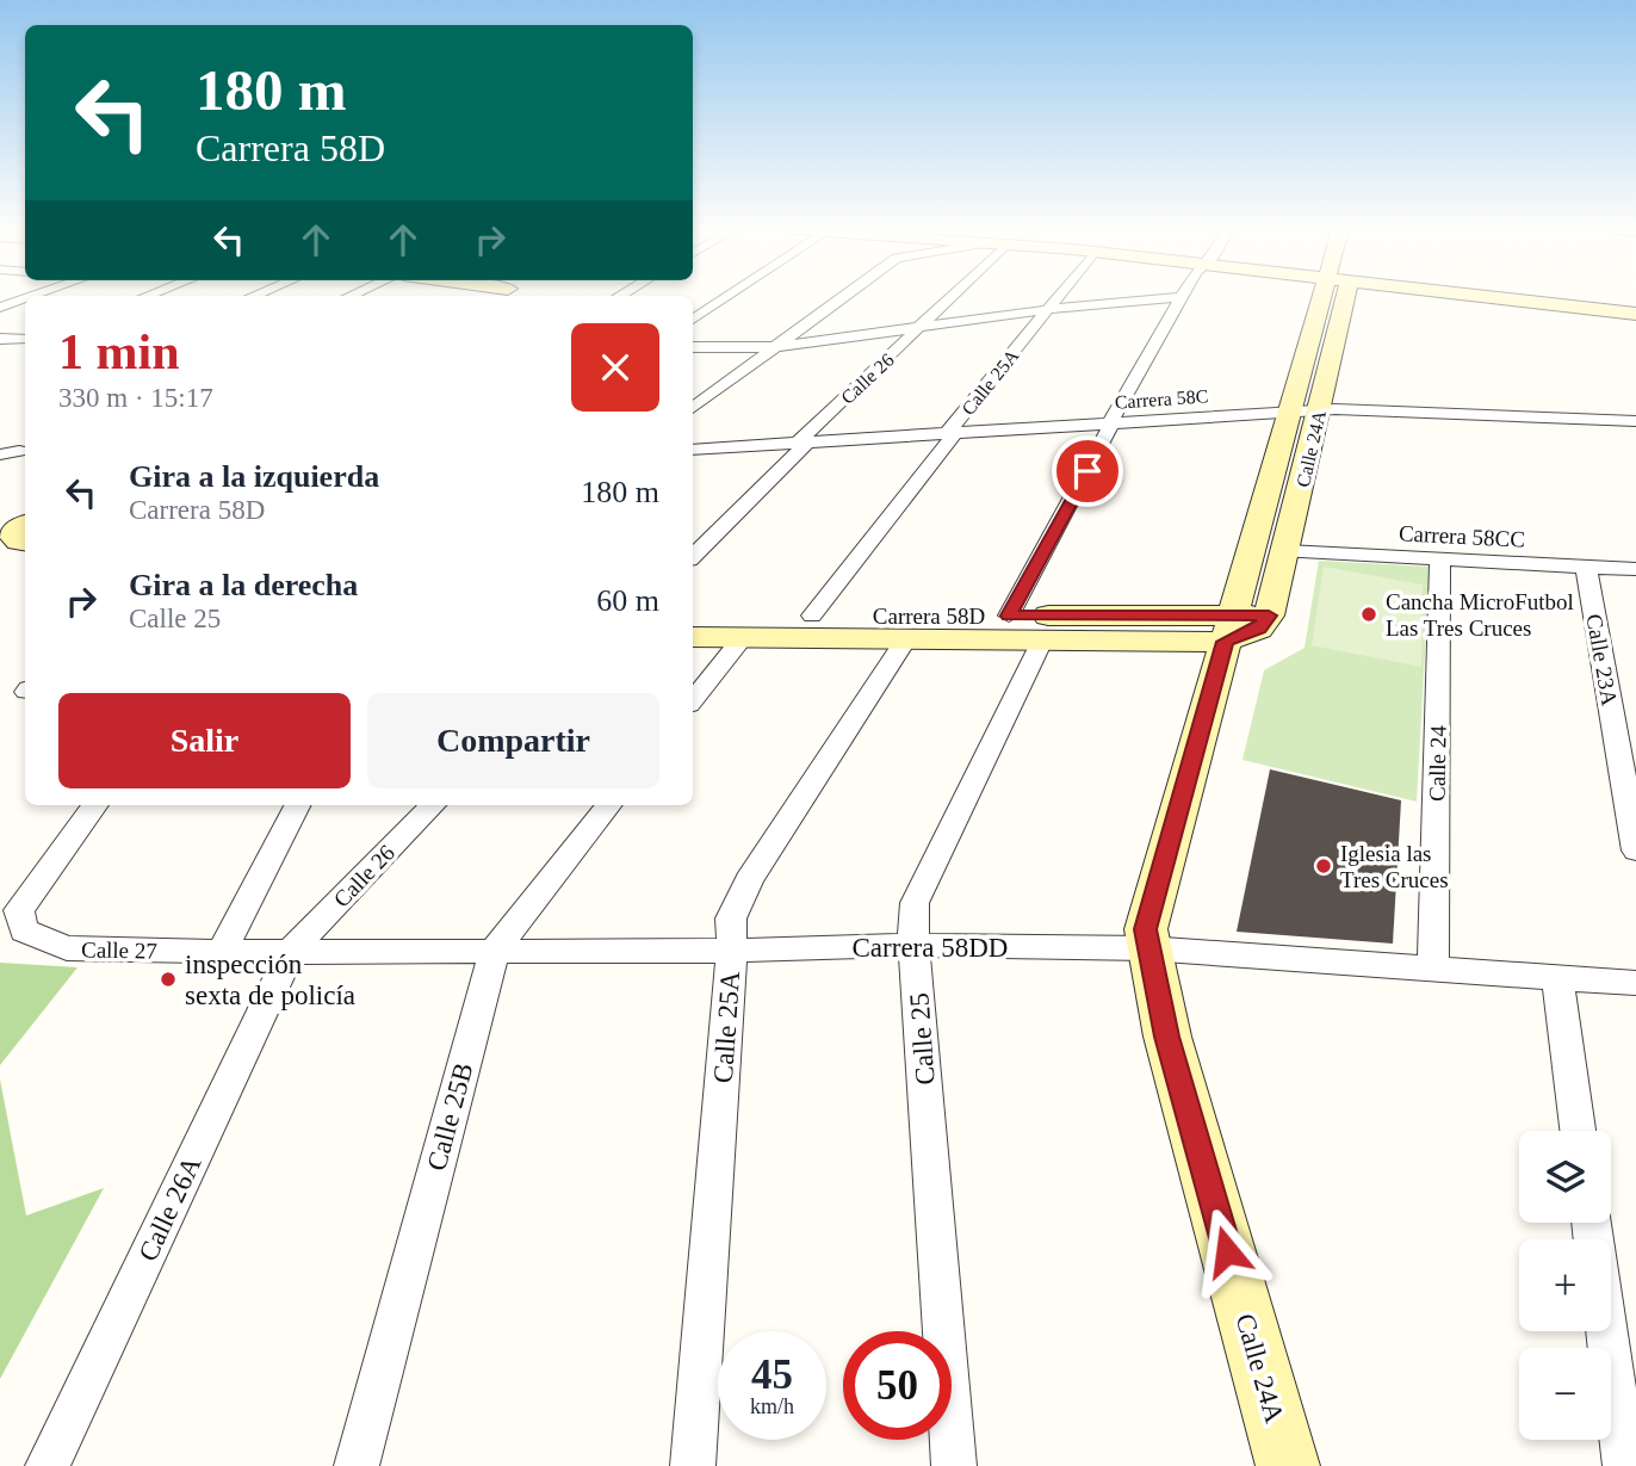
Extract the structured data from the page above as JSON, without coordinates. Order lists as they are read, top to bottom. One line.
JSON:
{"streets":{"main road":["Calle 24A","Carrera 58D"],"street":["Calle 26","Calle 25A","Carrera 58C","Carrera 58CC","Calle 23A","Calle 24","Carrera 58DD","Calle 27","Calle 25","Calle 25B","Calle 26A"]},"crossings":[["Calle 26","Carrera 58C"],["Calle 26","Carrera 58DD"],["Calle 26","Calle 26A"],["Calle 25A","Carrera 58C"],["Calle 25A","Carrera 58D"],["Calle 25A","Carrera 58DD"],["Carrera 58C","Calle 24A"],["Calle 24A","Carrera 58CC"],["Calle 24A","Carrera 58D"],["Calle 24A","Carrera 58DD"],["Carrera 58CC","Calle 23A"],["Carrera 58CC","Calle 24"],["Carrera 58D","Calle 25"],["Calle 24","Carrera 58DD"],["Carrera 58DD","Calle 27"],["Carrera 58DD","Calle 25"],["Carrera 58DD","Calle 25B"],["Carrera 58DD","Calle 26A"]],"places":["Cancha MicroFutbol Las Tres Cruces","Iglesia las Tres Cruces","inspección sexta de policía"],"page":{"turn":["180 m","Carrera 58D"],"heading":["1 min","330 m · 15:17"],"list":[{"name":"Gira a la izquierda","note":"Carrera 58D","value":"180 m"},{"name":"Gira a la derecha","note":"Calle 25","value":"60 m"}],"buttons":["Salir","Compartir"],"map_buttons":["+","−"],"speed":"45 km/h","limit":"50"}}
